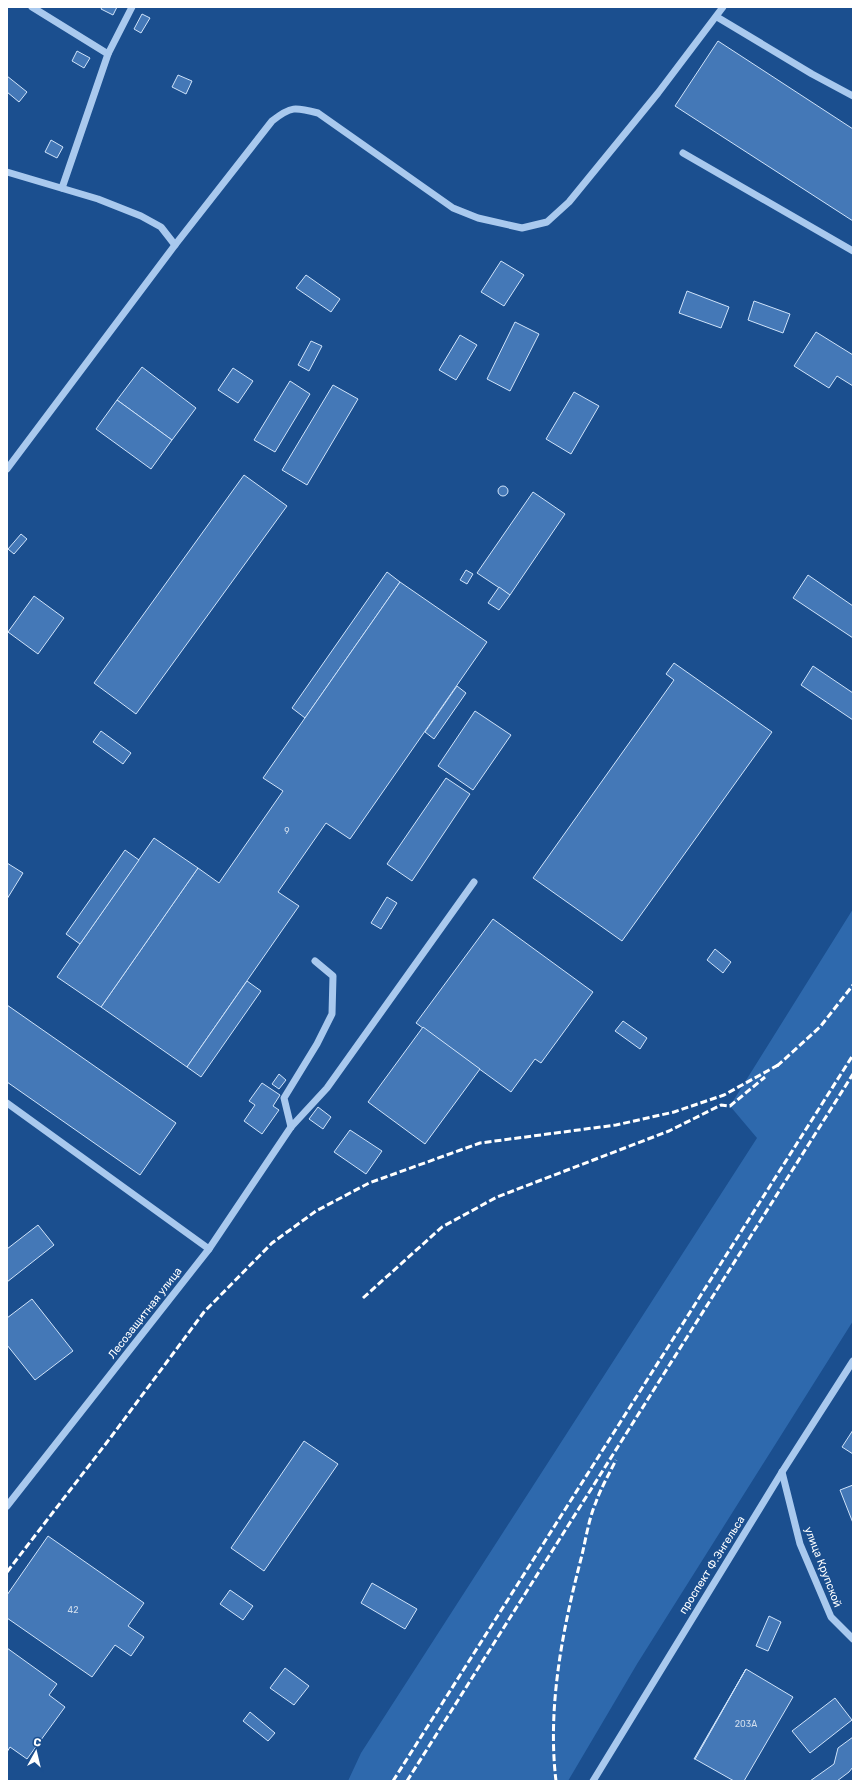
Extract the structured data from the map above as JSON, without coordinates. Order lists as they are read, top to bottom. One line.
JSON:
{"streets":{"street":["Лесозащитная улица","проспект Ф.Энгельса","улица Крупской"]},"crossings":[["проспект Ф.Энгельса","улица Крупской"]],"house_numbers":["9","42","203А"],"north":"top"}
